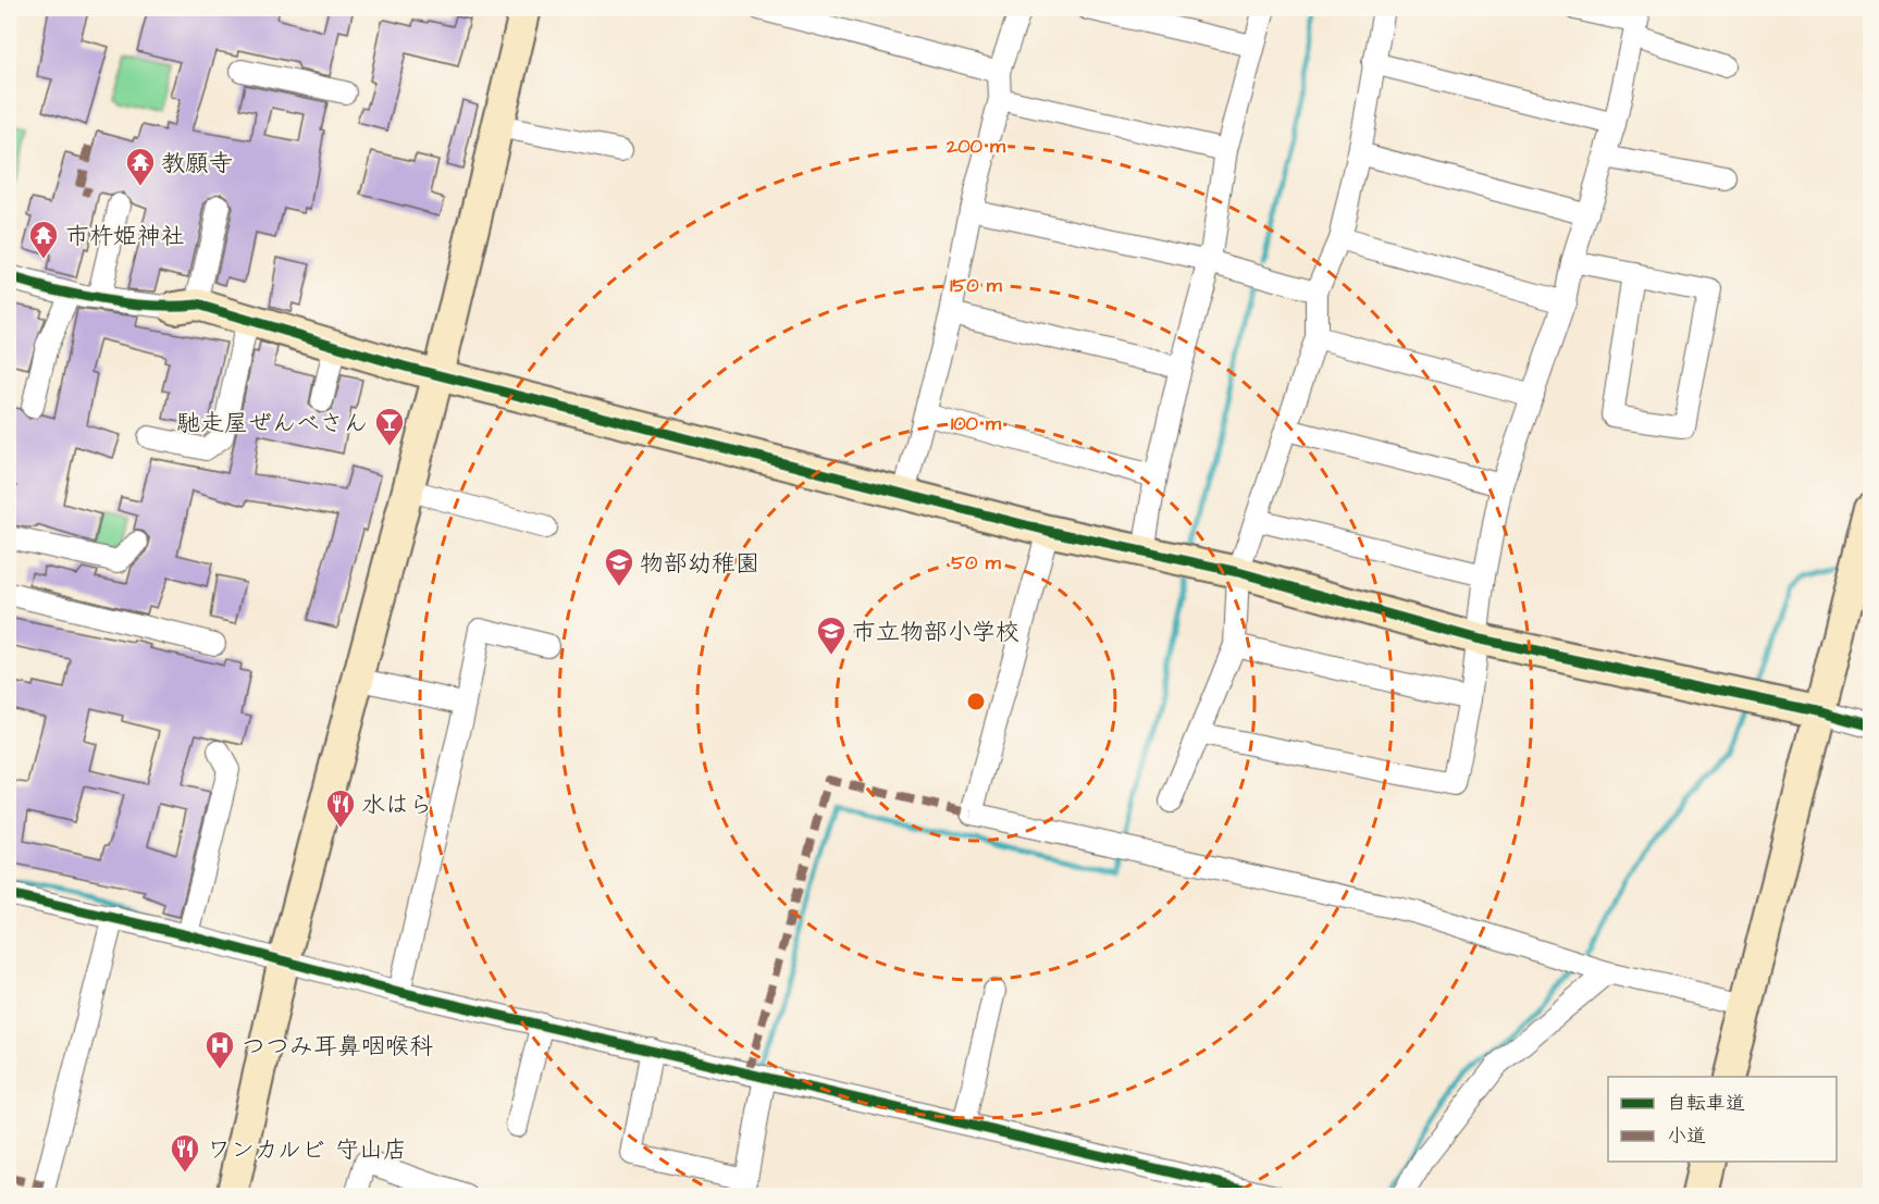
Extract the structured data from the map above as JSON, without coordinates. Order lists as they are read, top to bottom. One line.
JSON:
{"places":{"temple":["教願寺","市杵姫神社"],"bar":["馳走屋ぜんべさん"],"school or university":["物部幼稚園","市立物部小学校"],"restaurant":["水はら","ワンカルビ 守山店"],"hospital":["つつみ耳鼻咽喉科"]},"legend":["自転車道","小道"],"rings":["200 m","150 m","100 m","50 m"]}
